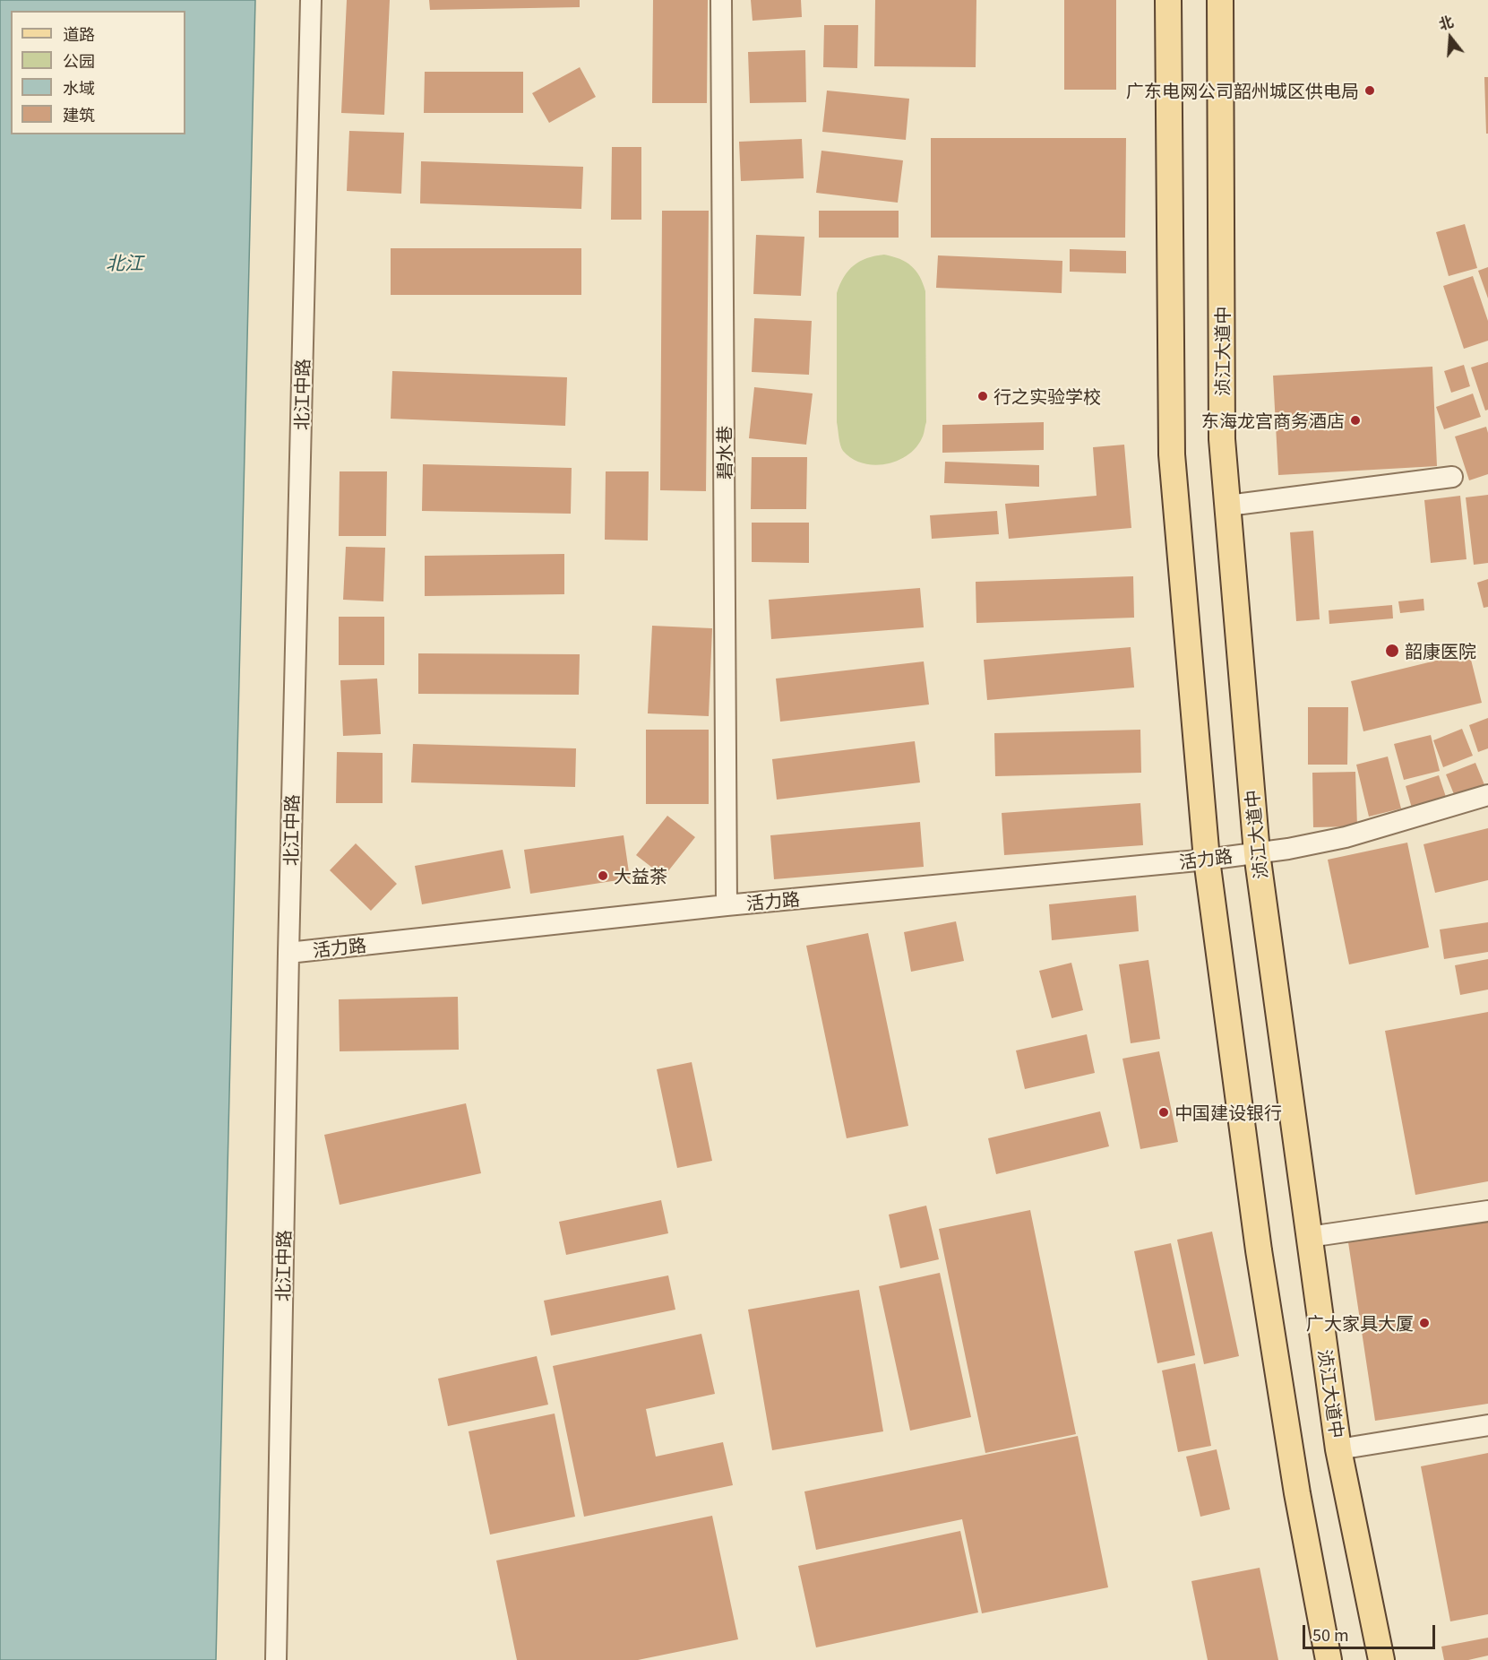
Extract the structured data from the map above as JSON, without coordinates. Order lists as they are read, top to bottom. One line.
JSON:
{"streets":{"main road":["浈江大道中"],"street":["北江中路","碧水巷","活力路"]},"crossings":[["浈江大道中","活力路"],["北江中路","活力路"],["碧水巷","活力路"]],"water":["北江"],"places":["广东电网公司韶州城区供电局","行之实验学校","东海龙宫商务酒店","韶康医院","大益茶","中国建设银行","广大家具大厦"],"legend":["道路","公园","水域","建筑"],"scale_bar":"50 m","north":"top"}
